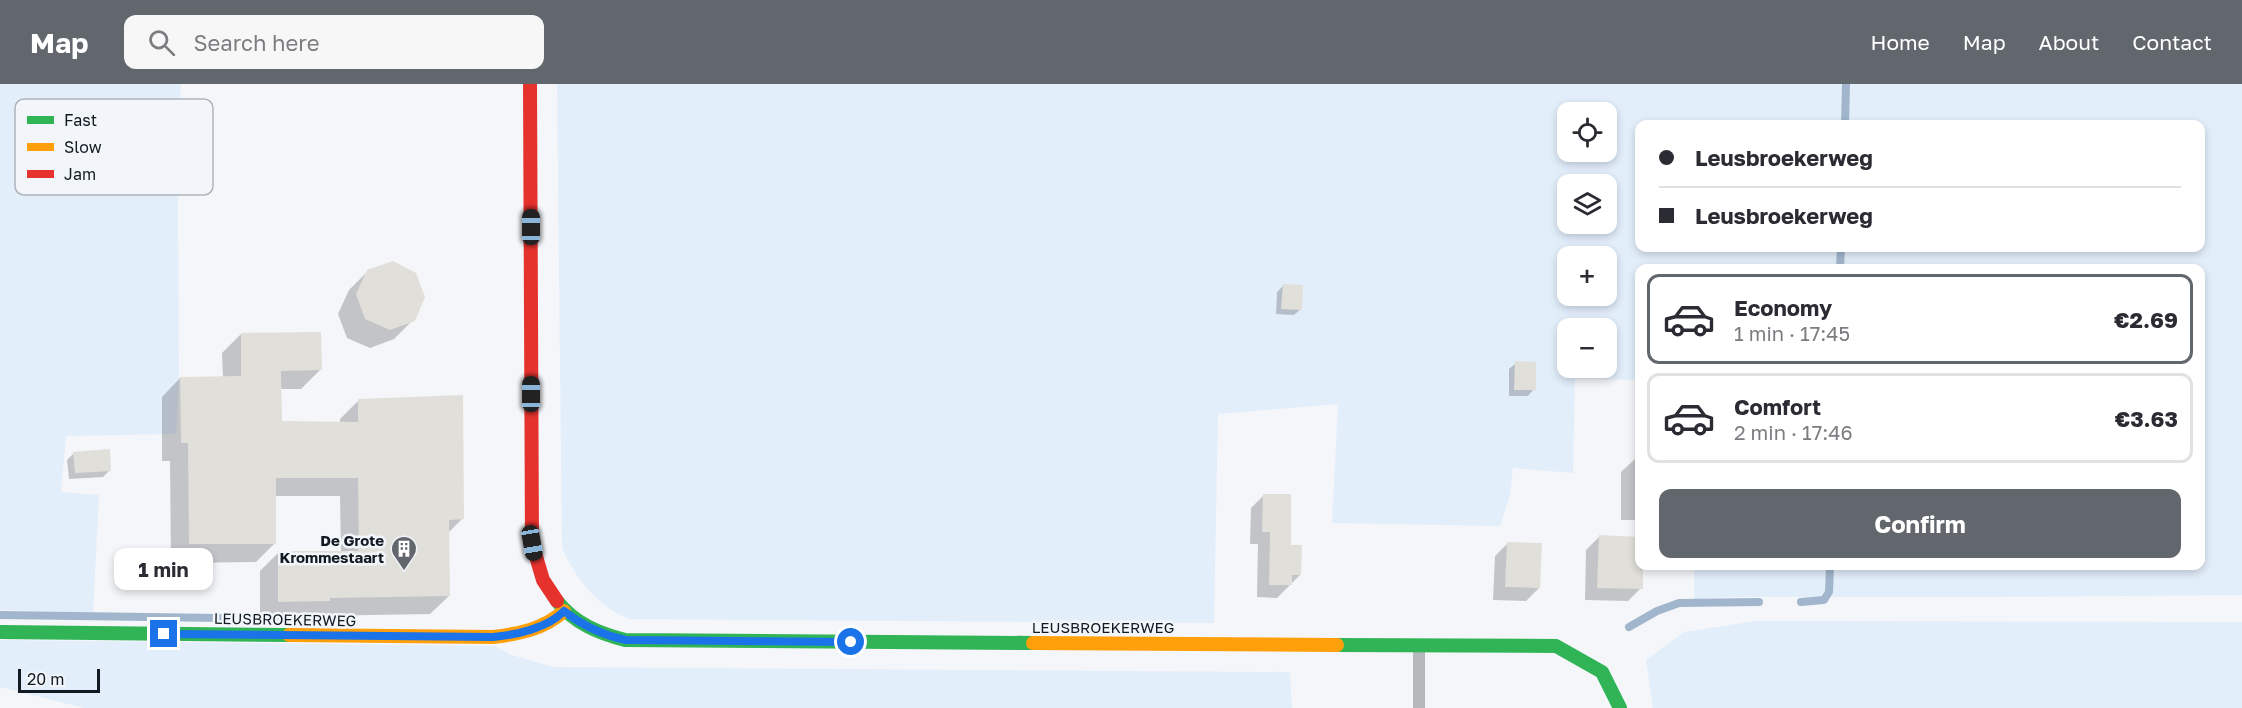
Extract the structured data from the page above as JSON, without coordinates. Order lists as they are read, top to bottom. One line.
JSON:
{"streets":{"street":["LEUSBROEKERWEG"]},"places":{"building":["De Grote Krommestaart"]},"legend":["Fast","Slow","Jam"],"scale_bar":"20 m","page":{"header":"Map","search":"Search here","nav":["Home","Map","About","Contact"],"map_buttons":["+","−"],"banner":["Leusbroekerweg","Leusbroekerweg"],"list":[{"name":"Economy","note":"1 min · 17:45","value":"€2.69"},{"name":"Comfort","note":"2 min · 17:46","value":"€3.63"}],"buttons":"Confirm","bubble":"1 min","scale":"20 m"}}
